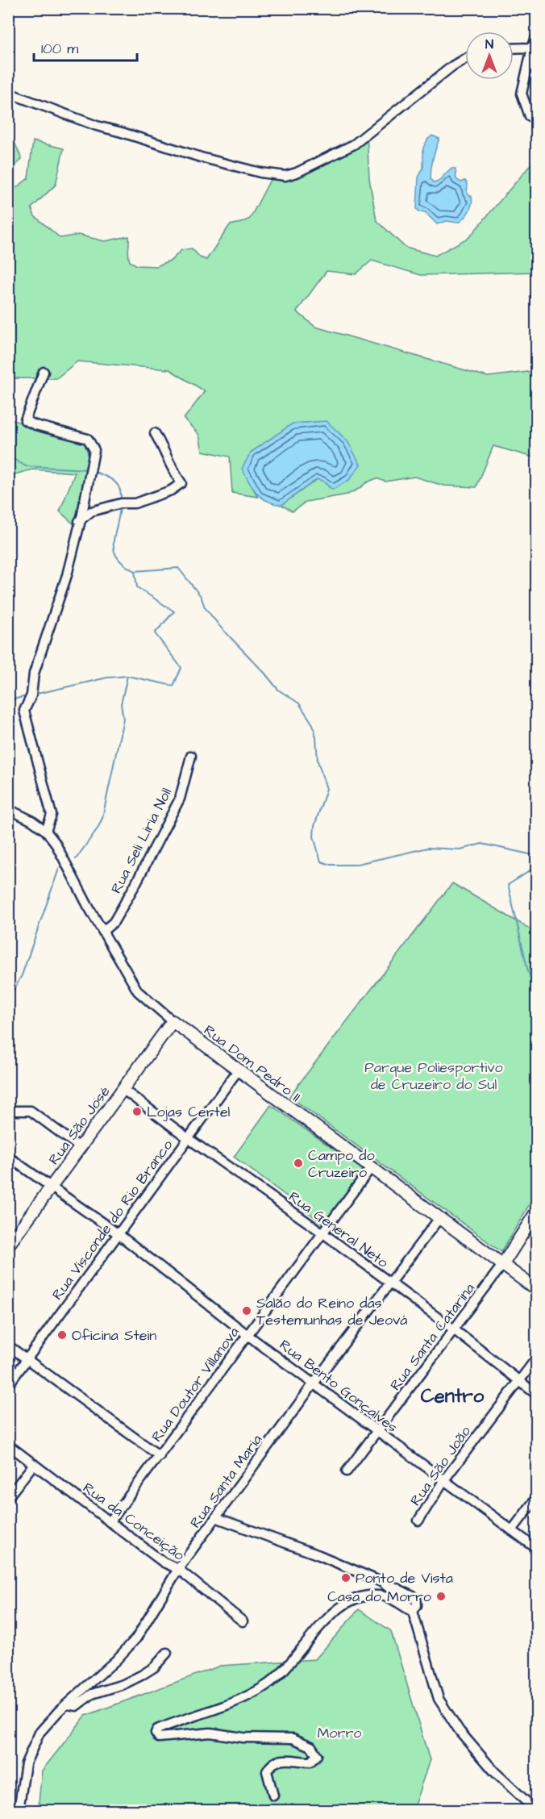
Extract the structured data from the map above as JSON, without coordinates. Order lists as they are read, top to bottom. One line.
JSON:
{"streets":{"main road":["Rua Dom Pedro II","Rua São José"],"street":["Rua Seli Liria Noll","Rua Visconde do Rio Branco","Rua General Neto","Rua Santa Catarina","Rua Doutor Villanova","Rua Bento Gonçalves","Rua São João","Rua Santa Maria","Rua da Conceição"]},"crossings":[["Rua Seli Liria Noll","Rua Dom Pedro II"],["Rua Dom Pedro II","Rua São José"],["Rua Dom Pedro II","Rua Visconde do Rio Branco"],["Rua Dom Pedro II","Rua Santa Catarina"],["Rua Dom Pedro II","Rua Doutor Villanova"],["Rua Dom Pedro II","Rua Santa Maria"],["Rua São José","Rua General Neto"],["Rua São José","Rua Bento Gonçalves"],["Rua Visconde do Rio Branco","Rua General Neto"],["Rua Visconde do Rio Branco","Rua Bento Gonçalves"],["Rua General Neto","Rua Santa Catarina"],["Rua General Neto","Rua Doutor Villanova"],["Rua General Neto","Rua São João"],["Rua General Neto","Rua Santa Maria"],["Rua Santa Catarina","Rua Bento Gonçalves"],["Rua Doutor Villanova","Rua Bento Gonçalves"],["Rua Doutor Villanova","Rua da Conceição"],["Rua Bento Gonçalves","Rua São João"],["Rua Bento Gonçalves","Rua Santa Maria"],["Rua Santa Maria","Rua da Conceição"]],"districts":["Centro"],"parks":["Parque Poliesportivo de Cruzeiro do Sul","Morro"],"places":["Lojas Certel","Campo do Cruzeiro","Salão do Reino das Testemunhas de Jeová","Oficina Stein","Ponto de Vista","Casa do Morro"],"scale_bar":"100 m","north":"top"}
